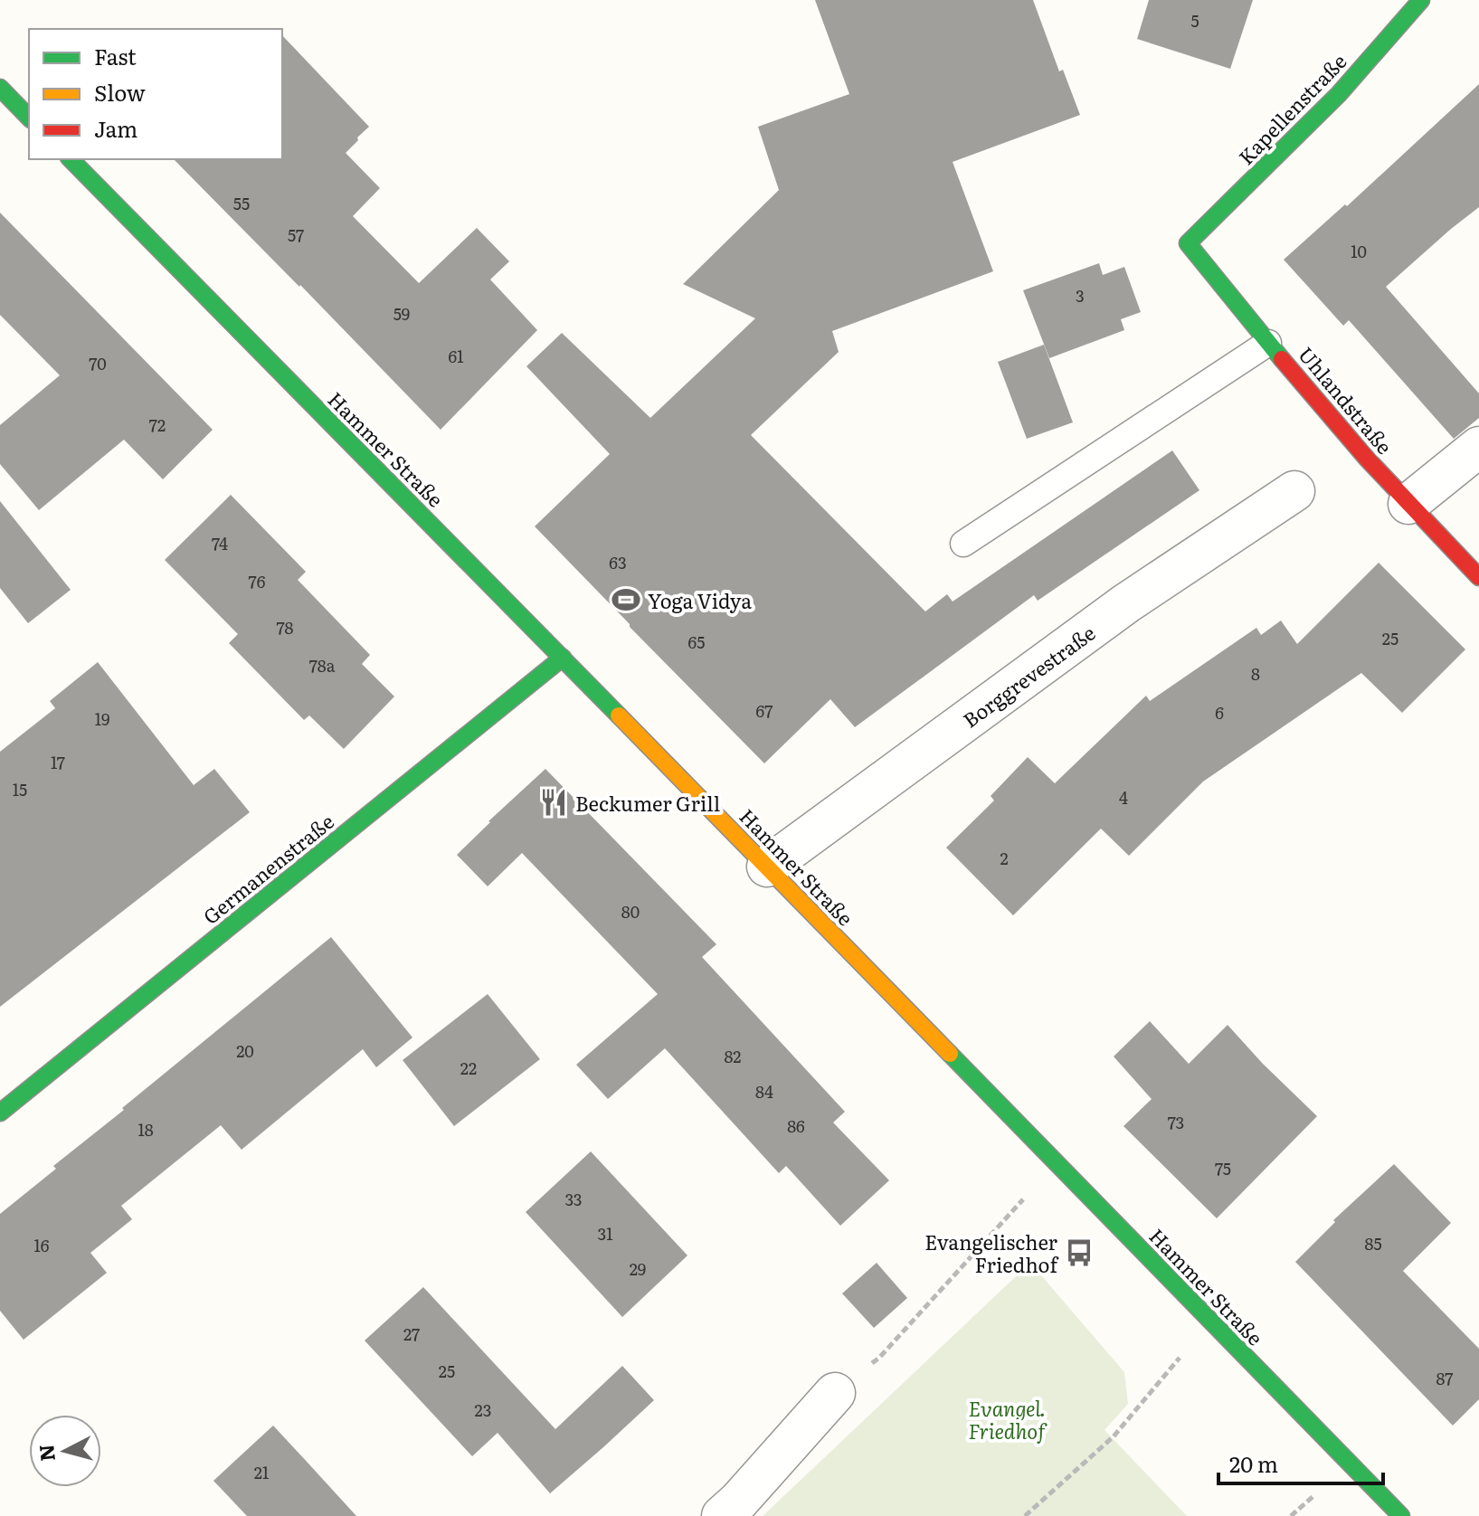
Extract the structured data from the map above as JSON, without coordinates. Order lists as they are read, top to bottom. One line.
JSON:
{"streets":{"main road":["Kapellenstraße","Uhlandstraße","Hammer Straße","Germanenstraße"],"street":["Borggrevestraße"]},"crossings":[["Kapellenstraße","Uhlandstraße"],["Hammer Straße","Borggrevestraße"],["Hammer Straße","Germanenstraße"]],"parks":["Evangel. Friedhof"],"places":{"sports":["Yoga Vidya"],"restaurant":["Beckumer Grill"],"bus stop":["Evangelischer Friedhof"]},"house_numbers":["5","55","57","10","3","59","61","70","72","74","63","76","78","25","65","78a","8","67","6","19","17","15","4","2","80","20","82","22","84","73","86","18","75","33","31","85","16","29","27","25","87","23","21"],"legend":["Fast","Slow","Jam"],"scale_bar":"20 m","north":"left"}
